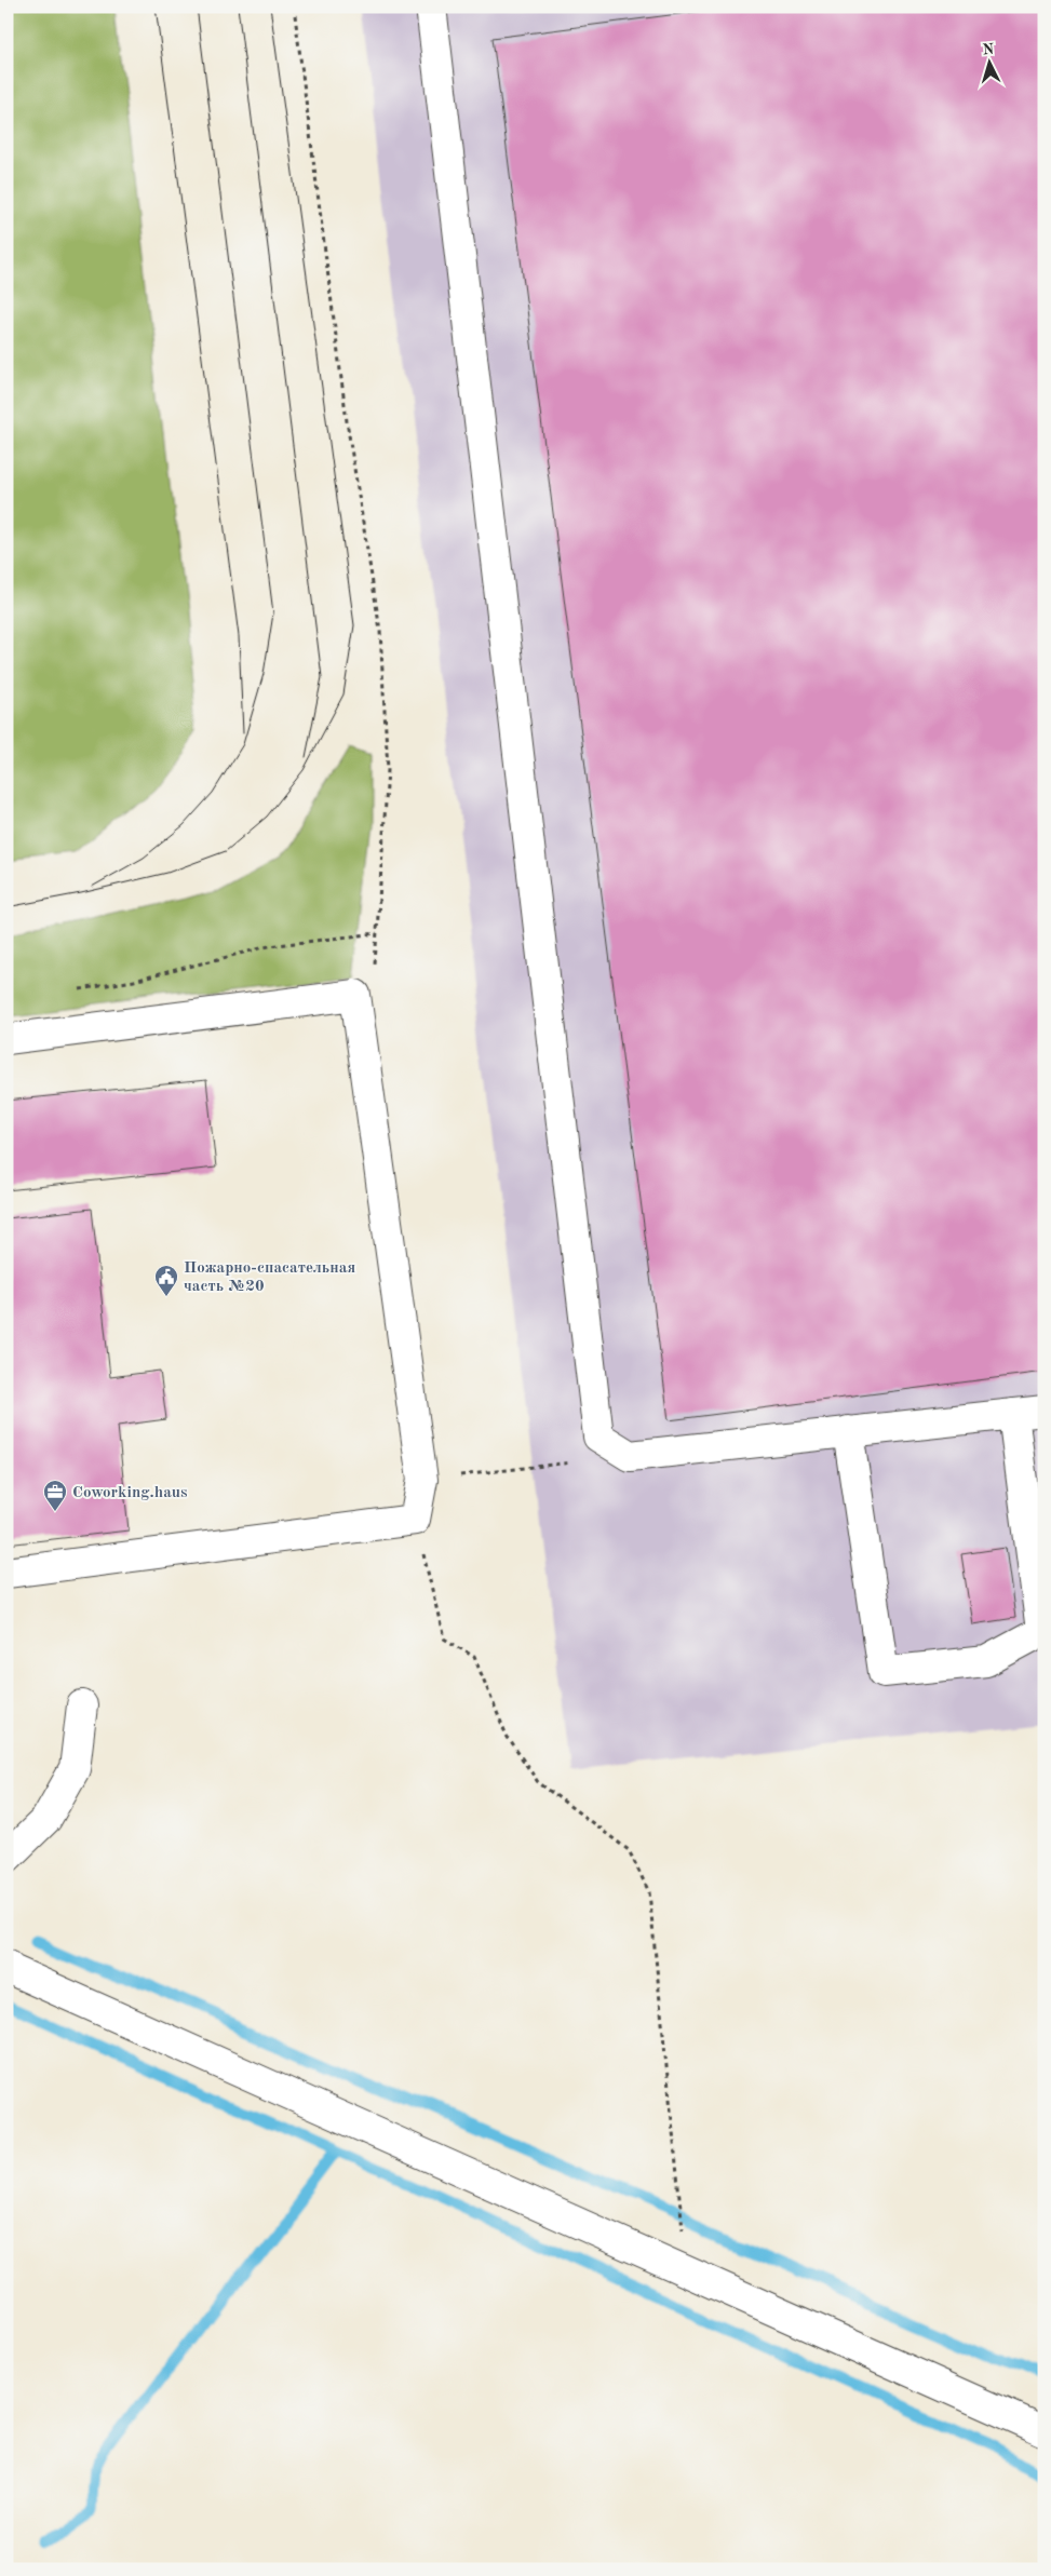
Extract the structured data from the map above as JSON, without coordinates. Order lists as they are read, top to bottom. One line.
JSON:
{"places":{"public building":["Пожарно-спасательная часть №20"],"office":["Coworking.haus"]},"north":"top"}
